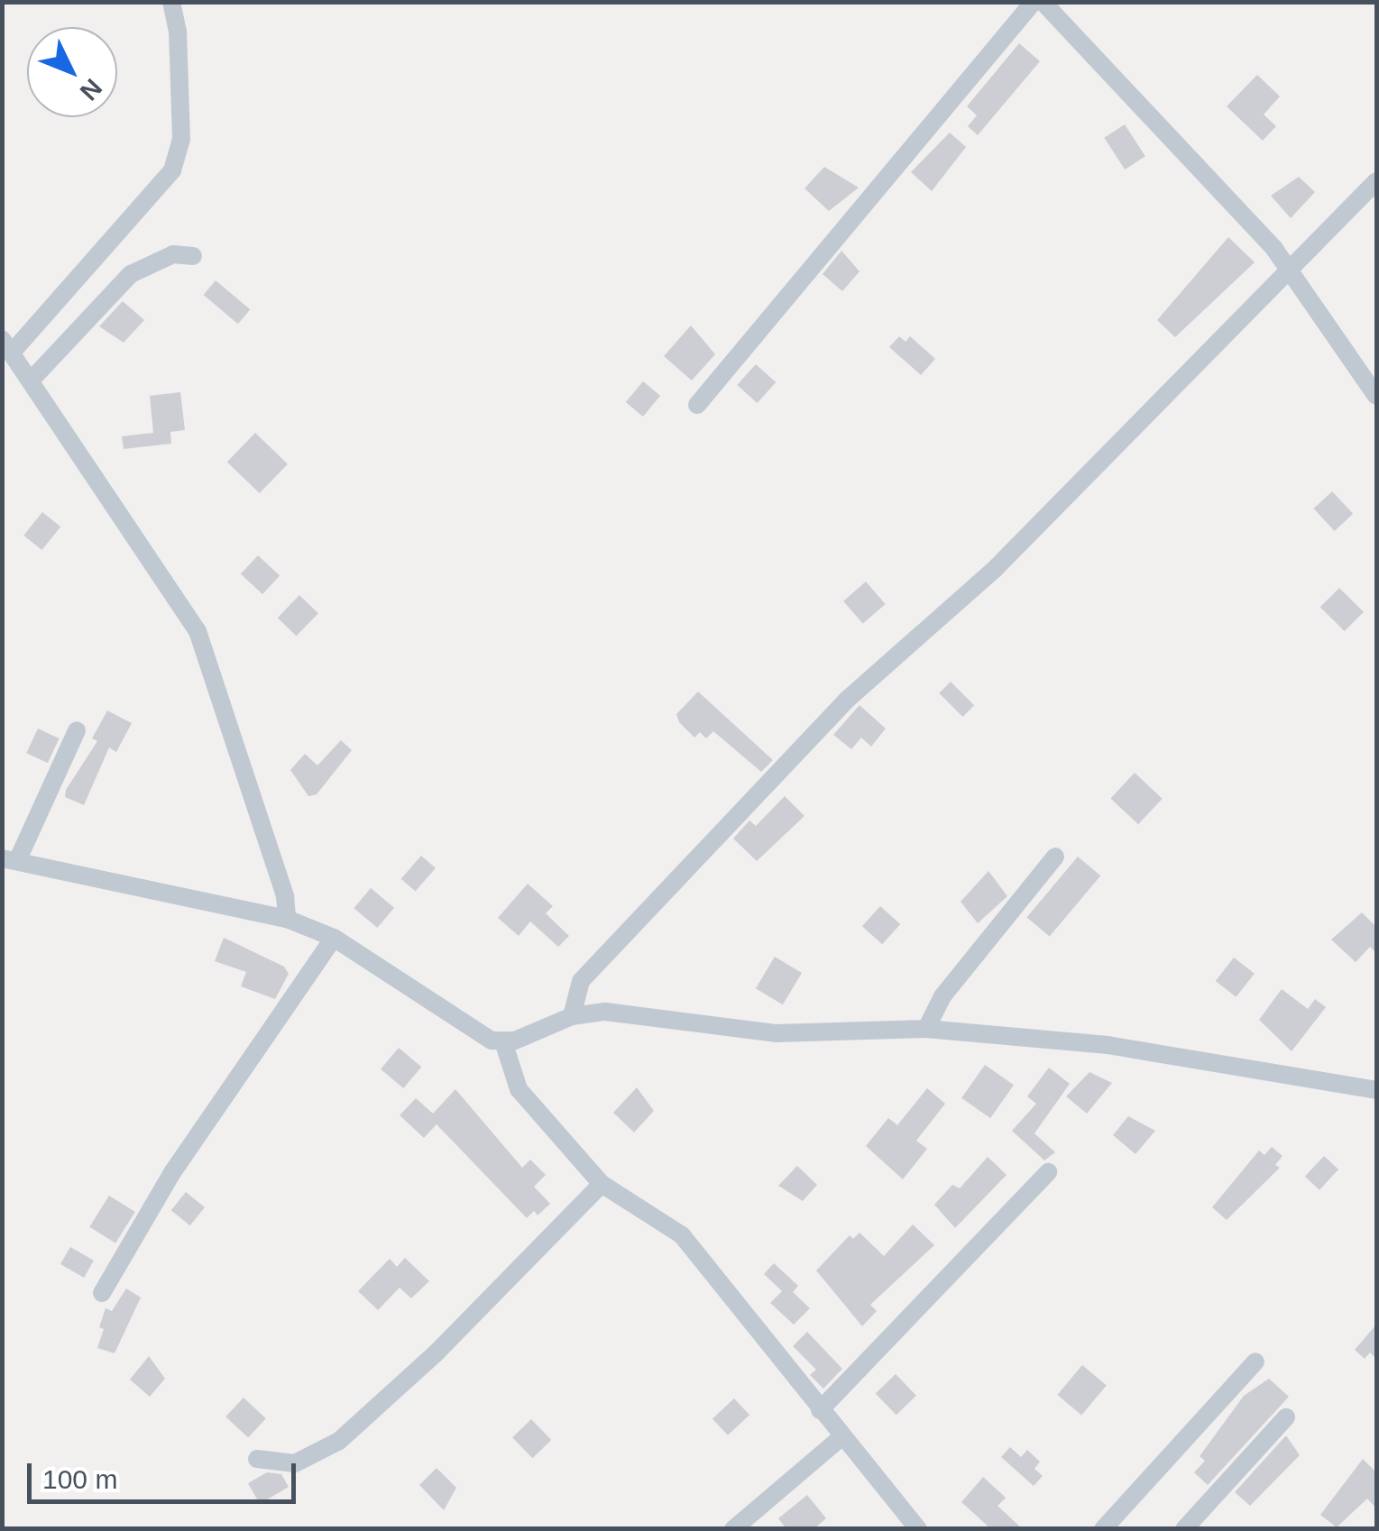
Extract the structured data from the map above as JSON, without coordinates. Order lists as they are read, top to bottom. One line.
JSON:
{"scale_bar":"100 m","north":"bottom right"}
